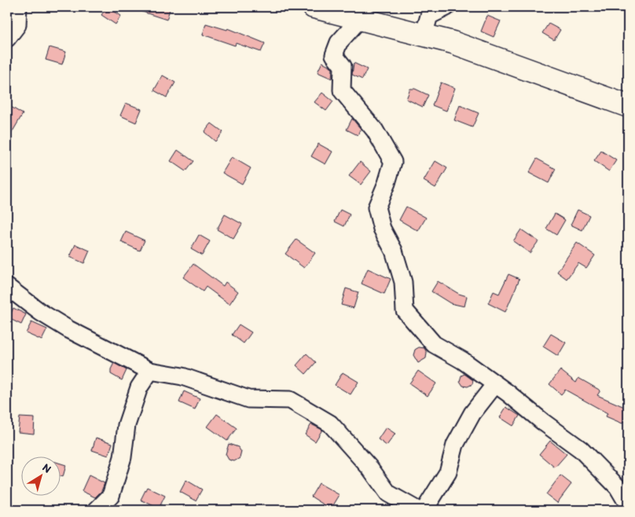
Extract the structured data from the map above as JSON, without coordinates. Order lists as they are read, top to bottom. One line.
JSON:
{"north":"top right"}
